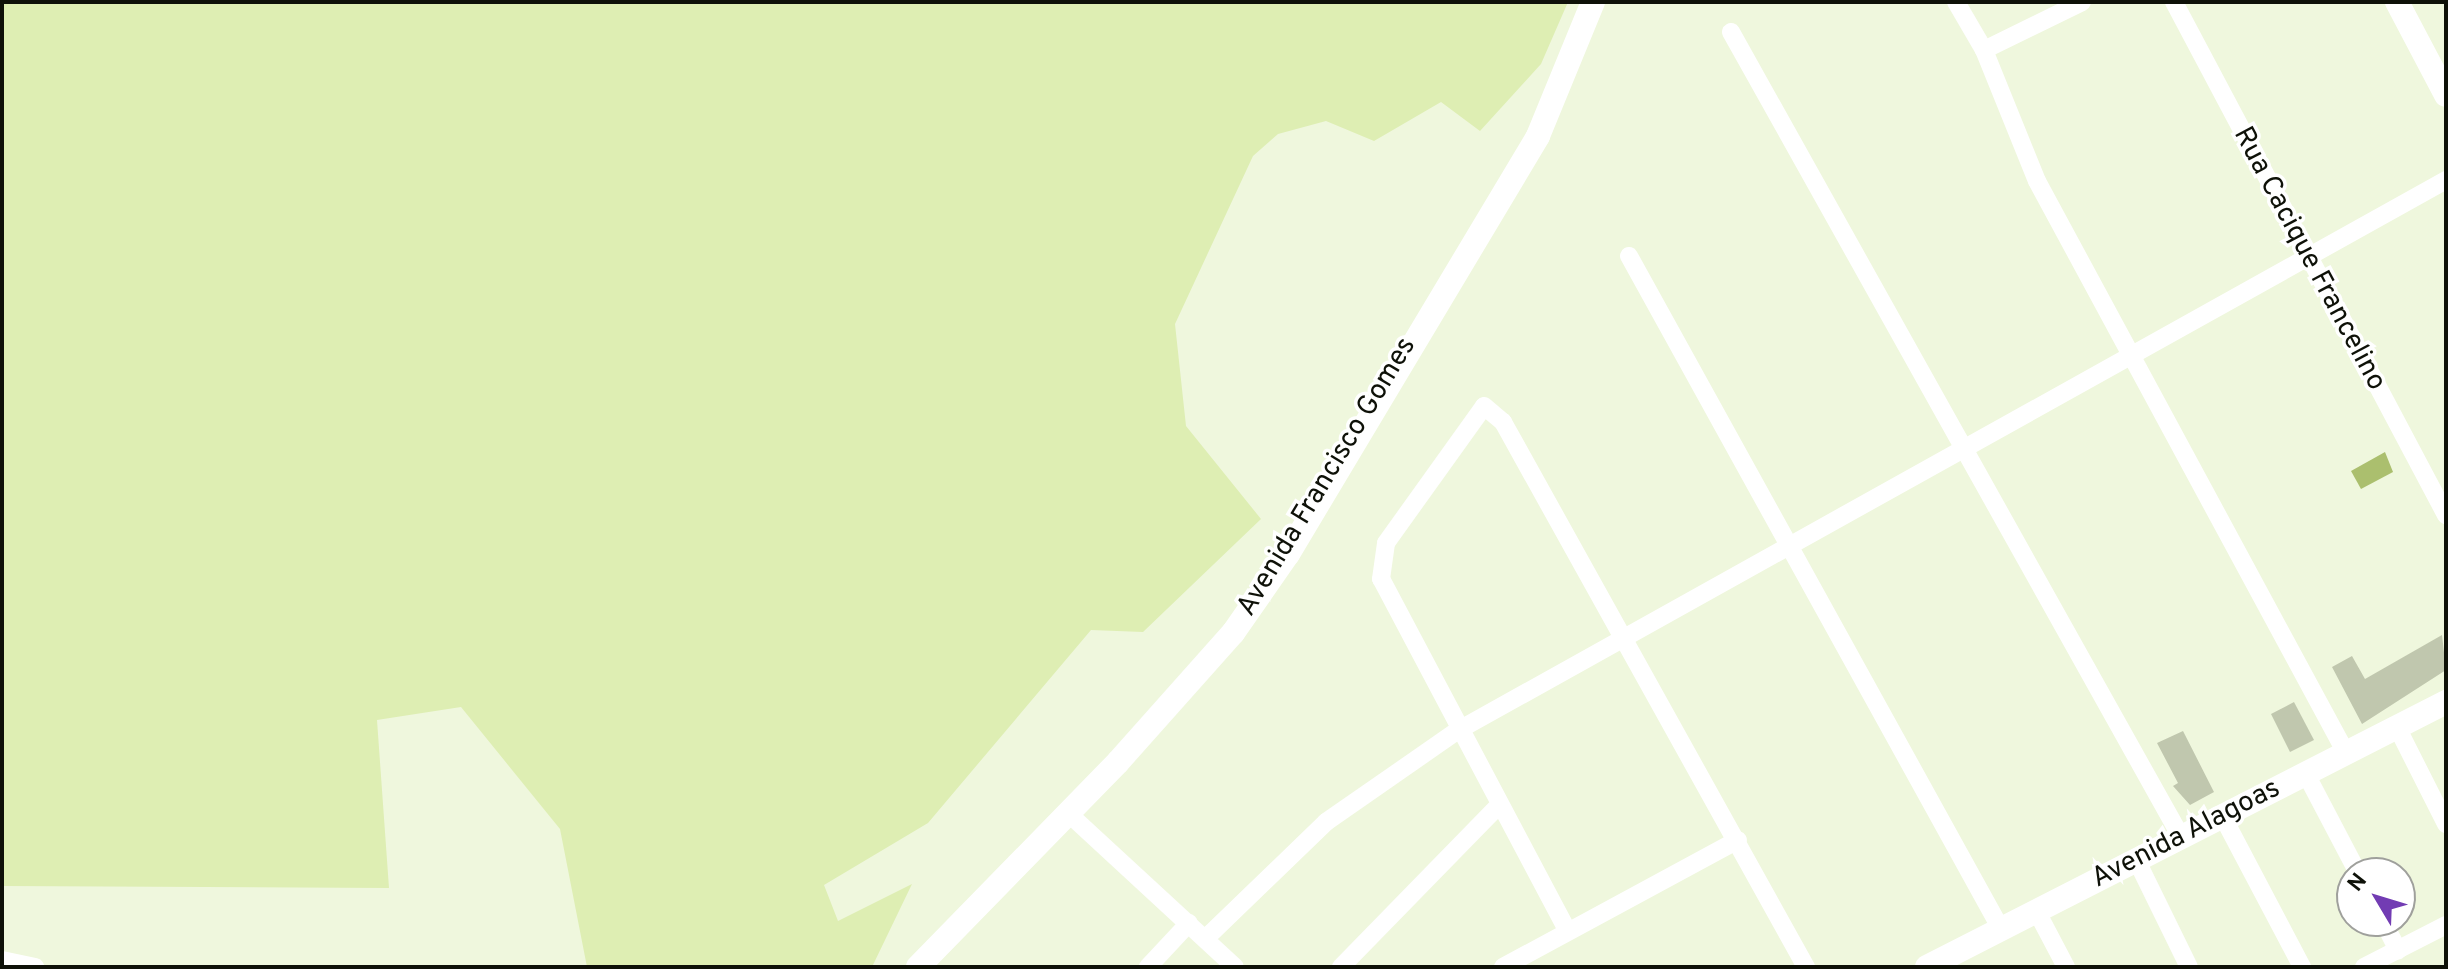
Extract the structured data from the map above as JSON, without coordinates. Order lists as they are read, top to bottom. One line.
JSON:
{"streets":{"main road":["Avenida Francisco Gomes","Avenida Alagoas"],"street":["Rua Cacique Francelino"]},"north":"top left"}
